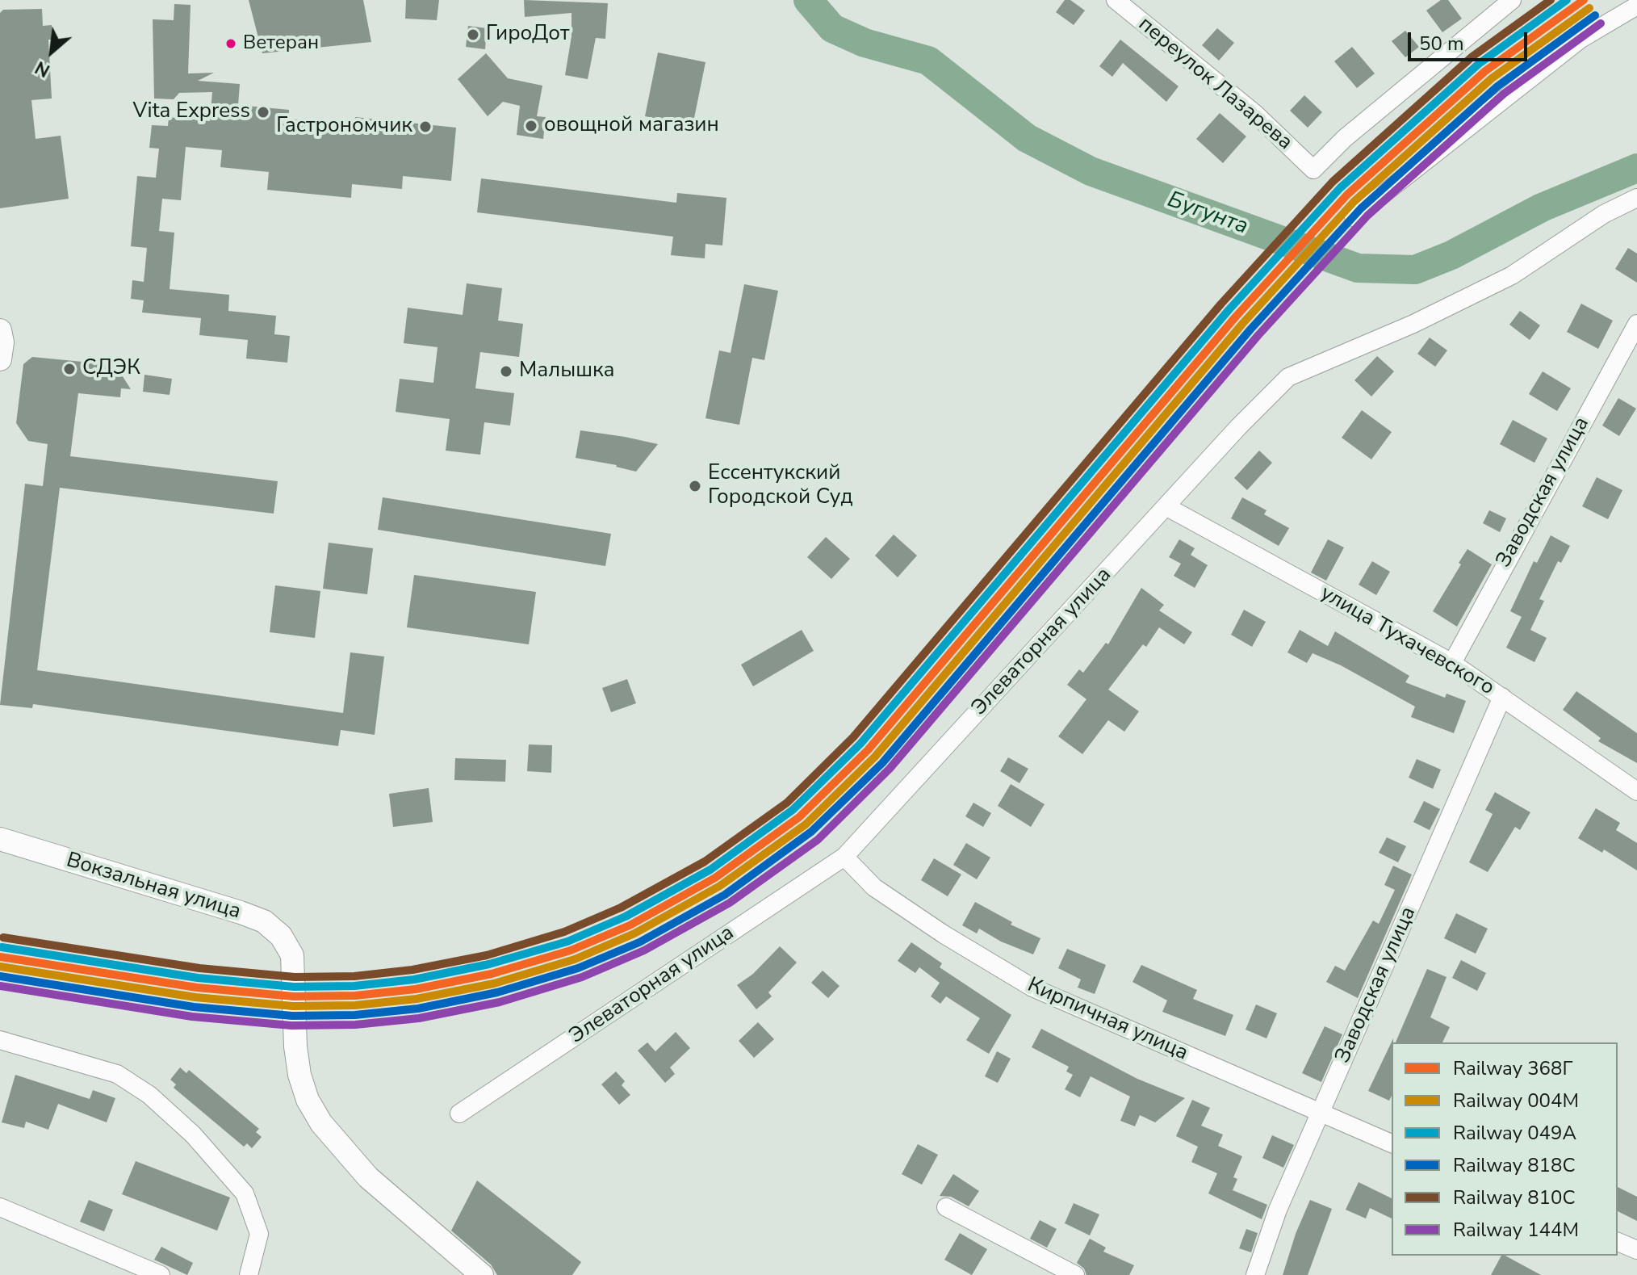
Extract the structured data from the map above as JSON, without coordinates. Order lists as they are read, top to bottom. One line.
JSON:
{"streets":{"street":["переулок Лазарева","Заводская улица","улица Тухачевского","Элеваторная улица","Вокзальная улица","Кирпичная улица"]},"crossings":[["Заводская улица","улица Тухачевского"],["Заводская улица","Кирпичная улица"],["улица Тухачевского","Элеваторная улица"],["Элеваторная улица","Кирпичная улица"]],"water":["Бугунта"],"places":["ГироДот","Ветеран","Vita Express","овощной магазин","Гастрономчик","СДЭК","Малышка","Ессентукский Городской Суд"],"lines":["rail line 368Г","rail line 049А","rail line 810С","rail line 004М","rail line 818С","rail line 144М"],"legend":["Railway 368Г","Railway 004М","Railway 049А","Railway 818С","Railway 810С","Railway 144М"],"scale_bar":"50 m","north":"bottom left"}
